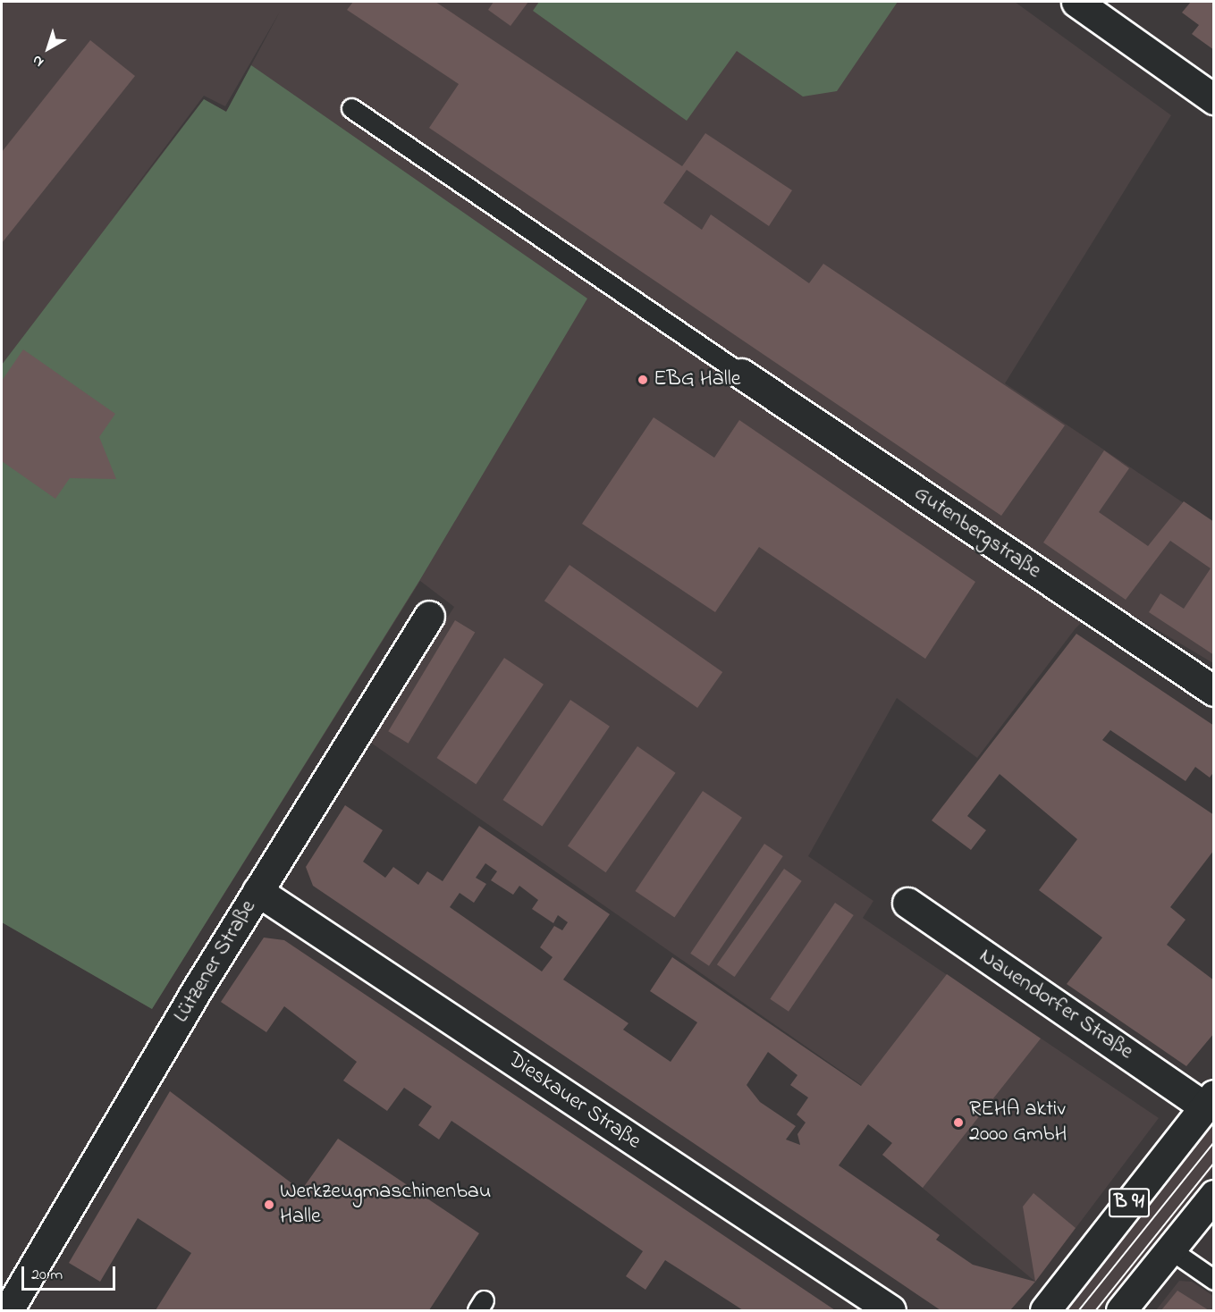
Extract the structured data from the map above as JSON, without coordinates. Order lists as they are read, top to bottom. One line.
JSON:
{"streets":{"street":["Gutenbergstraße","Lützener Straße","Nauendorfer Straße","Dieskauer Straße","B 91"]},"crossings":[["Lützener Straße","Dieskauer Straße"],["Nauendorfer Straße","B 91"]],"places":["EBG Halle","REHA aktiv 2000 GmbH","Werkzeugmaschinenbau Halle"],"scale_bar":"20 m","north":"bottom left"}
